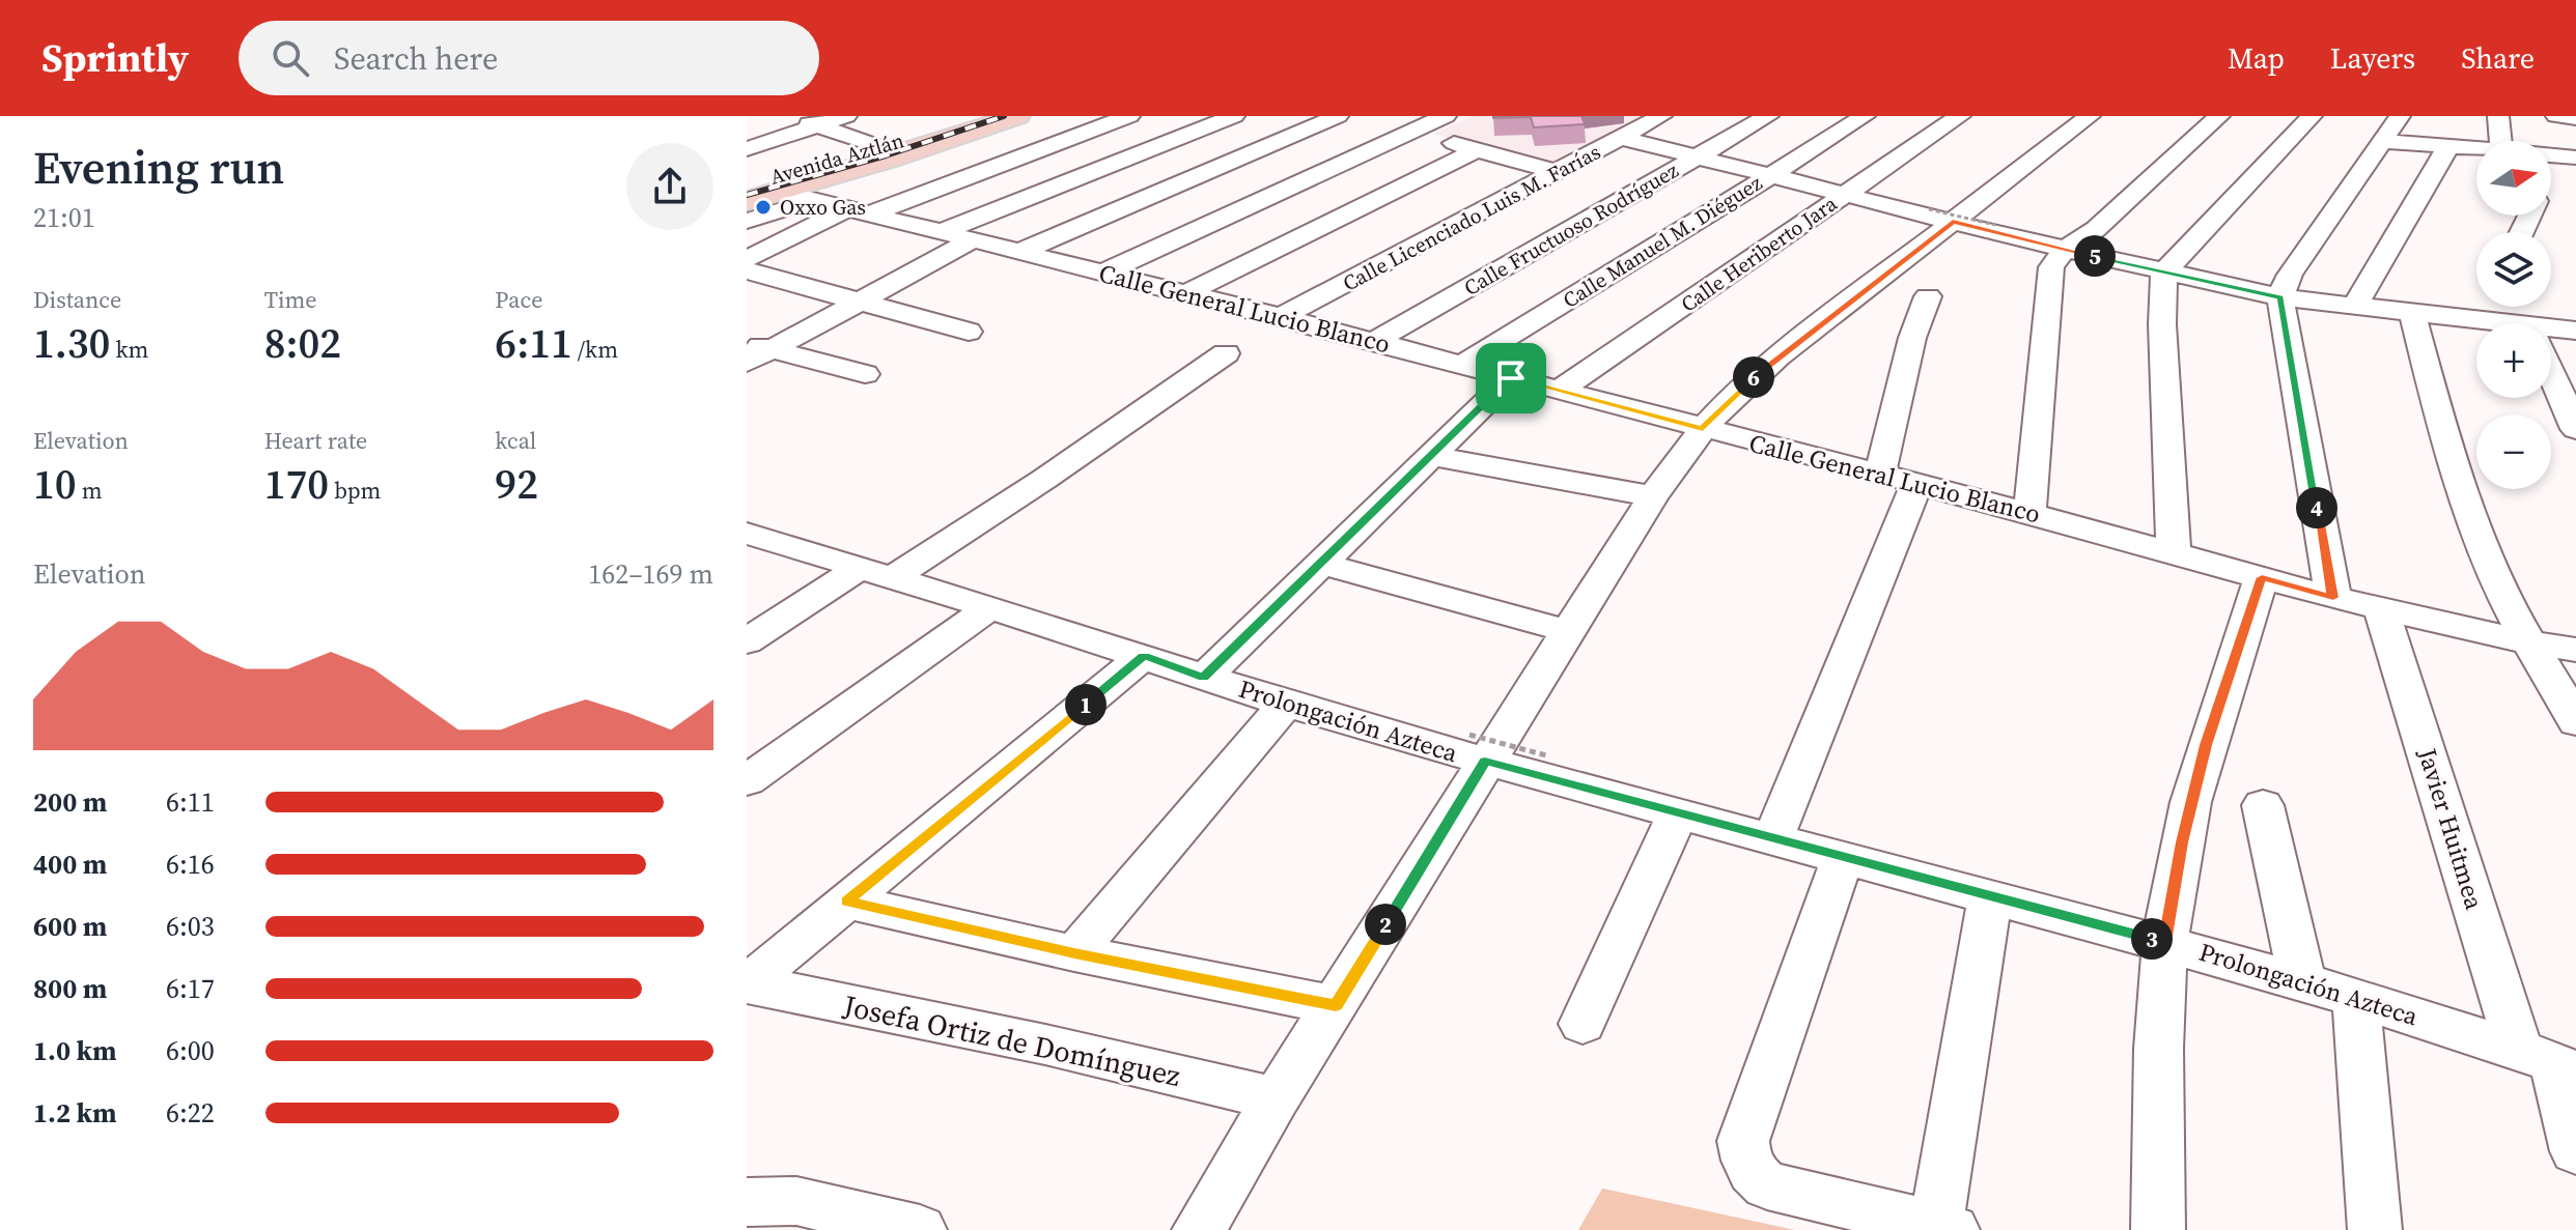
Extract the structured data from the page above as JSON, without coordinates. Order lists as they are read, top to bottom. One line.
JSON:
{"streets":{"main road":["Avenida Aztlán"],"street":["Calle Licenciado Luis M. Farías","Calle Fructuoso Rodríguez","Calle Manuel M. Diéguez","Calle Heriberto Jara","Calle General Lucio Blanco","Prolongación Azteca","Javier Huitmea","Josefa Ortiz de Domínguez"]},"crossings":[["Avenida Aztlán","Calle General Lucio Blanco"],["Calle Licenciado Luis M. Farías","Calle General Lucio Blanco"],["Calle Fructuoso Rodríguez","Calle General Lucio Blanco"],["Calle Manuel M. Diéguez","Calle General Lucio Blanco"],["Calle Heriberto Jara","Calle General Lucio Blanco"],["Calle General Lucio Blanco","Javier Huitmea"],["Prolongación Azteca","Javier Huitmea"]],"places":["Oxxo Gas"],"north":"right","page":{"header":"Sprintly","search":"Search here","nav":["Map","Layers","Share"],"heading":["Evening run","21:01"],"map_buttons":["+","−"],"pins":["5","6","4","1","2","3"],"stats":[["Distance","1.30 km"],["Time","8:02"],["Pace","6:11 /km"],["Elevation","10 m"],["Heart rate","170 bpm"],["kcal","92"]],"chart":["Elevation","162–169 m"],"list":[{"name":"200 m","note":"6:11"},{"name":"400 m","note":"6:16"},{"name":"600 m","note":"6:03"},{"name":"800 m","note":"6:17"},{"name":"1.0 km","note":"6:00"},{"name":"1.2 km","note":"6:22"}]}}
